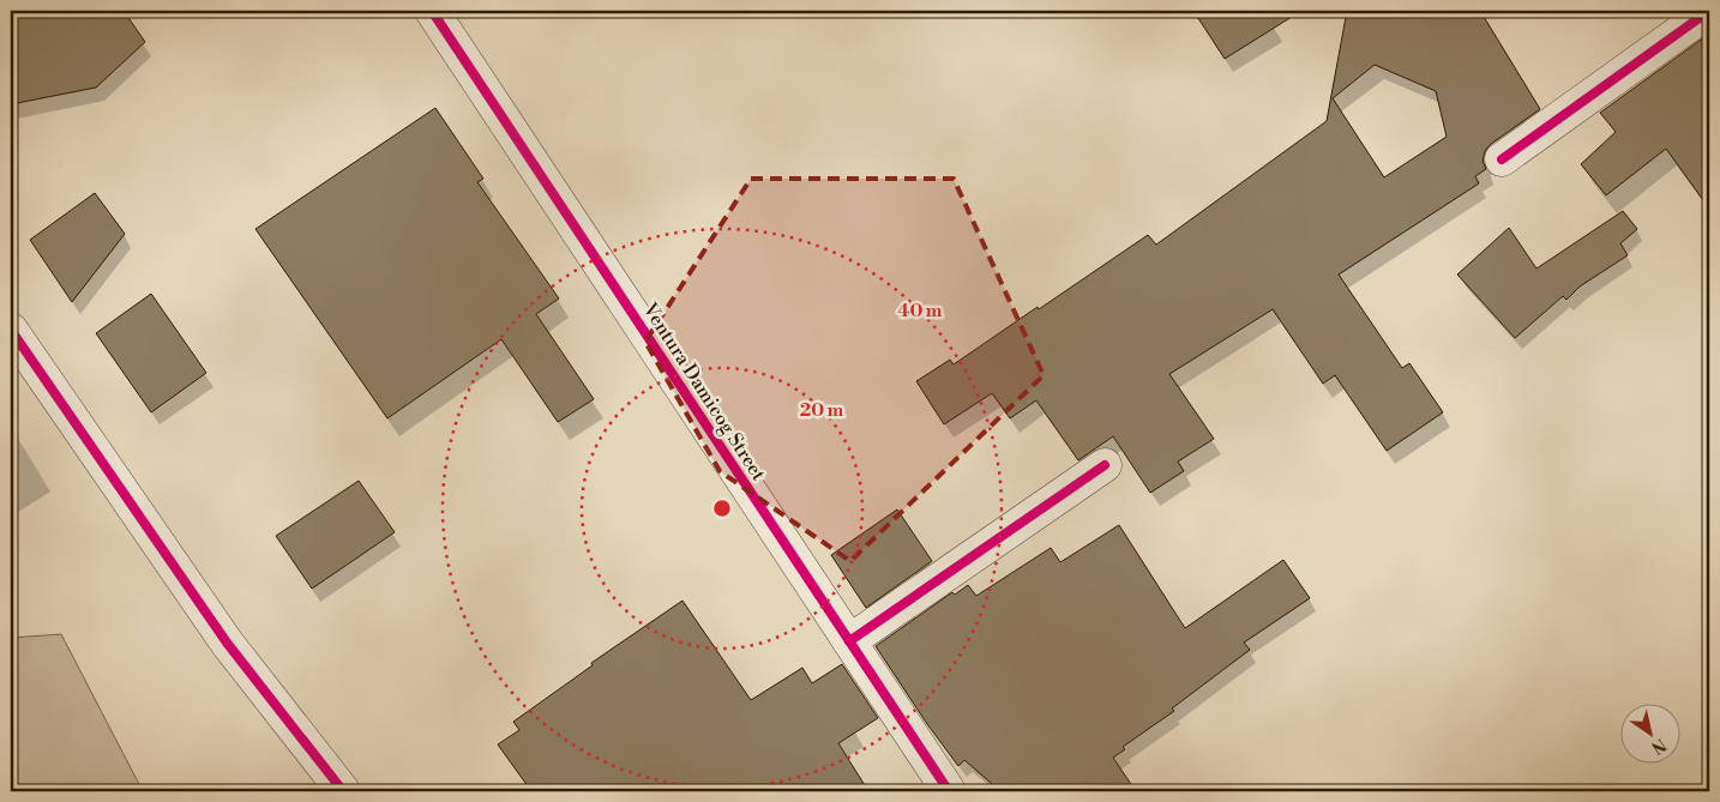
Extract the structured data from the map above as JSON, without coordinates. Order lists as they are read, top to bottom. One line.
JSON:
{"streets":{"street":["Ventura Damicog Street"]},"north":"bottom right","rings":["40 m","20 m"]}
